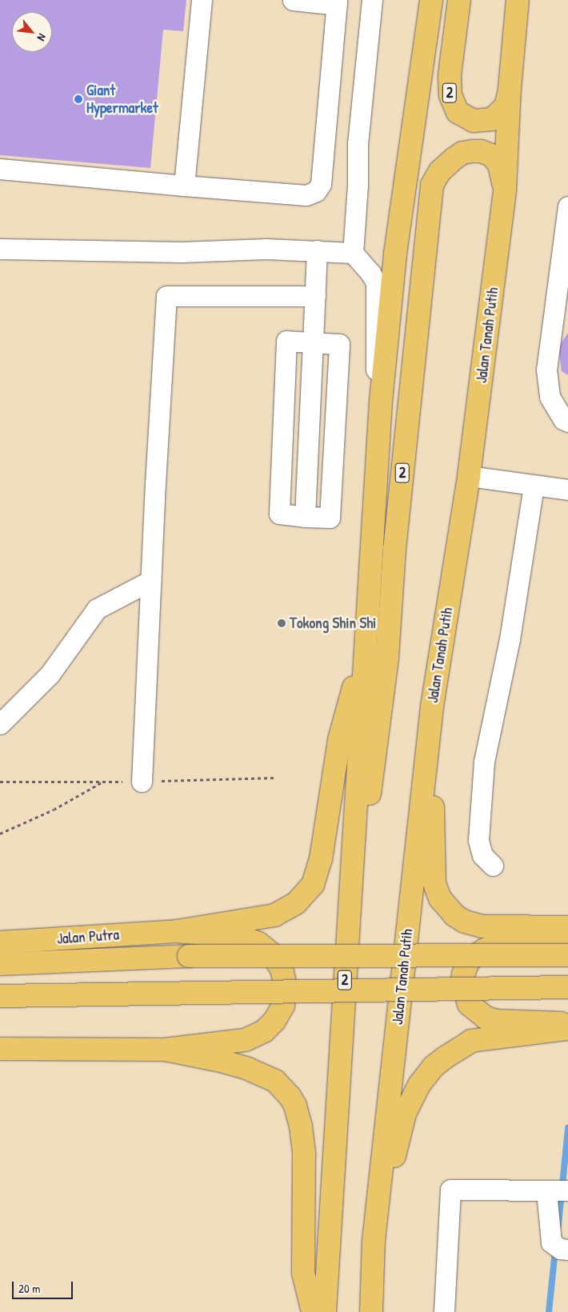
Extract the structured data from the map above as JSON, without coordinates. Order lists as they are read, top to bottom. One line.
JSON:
{"streets":{"main road":["2","Jalan Tanah Putih","Jalan Putra"]},"crossings":[["2","Jalan Tanah Putih"]],"places":["Giant Hypermarket","Tokong Shin Shi"],"scale_bar":"20 m","north":"bottom right"}
